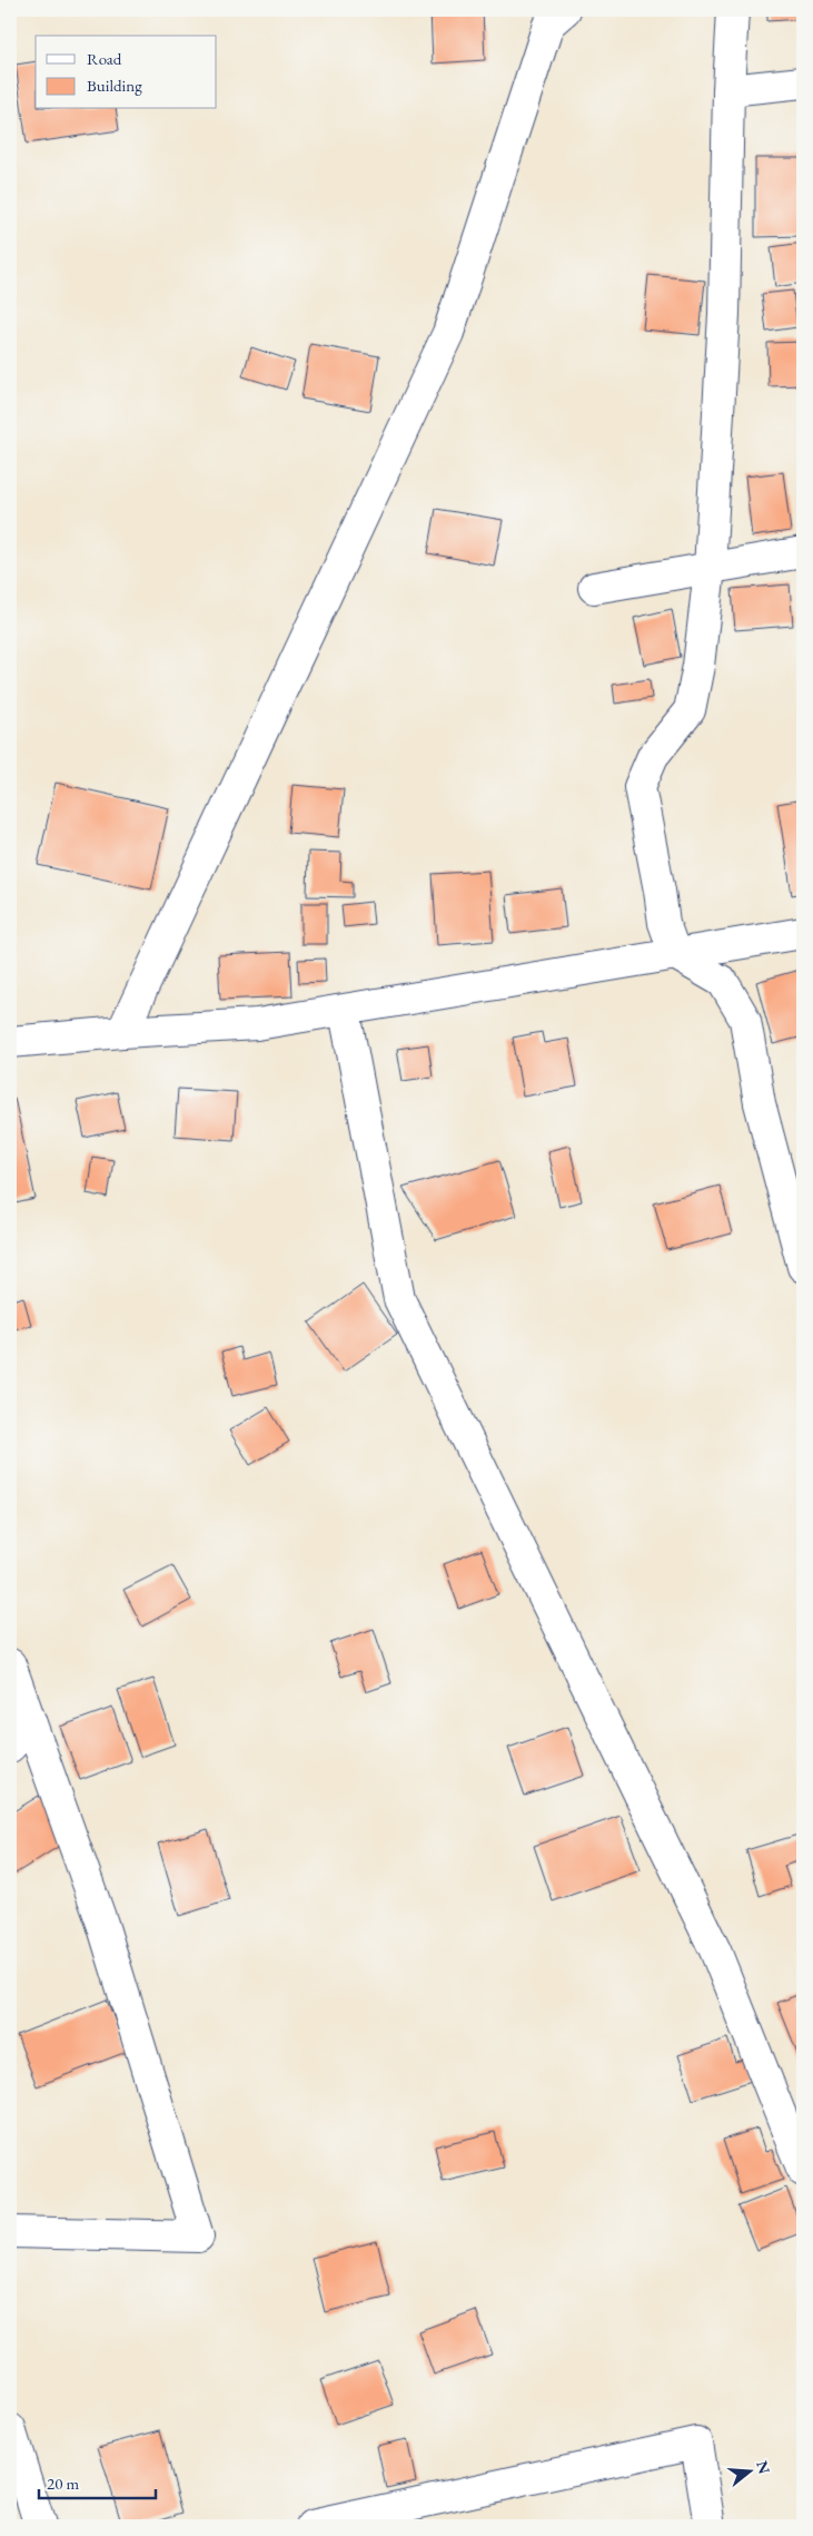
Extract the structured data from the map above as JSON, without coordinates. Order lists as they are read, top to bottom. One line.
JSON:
{"legend":["Road","Building"],"scale_bar":"20 m","north":"right"}
